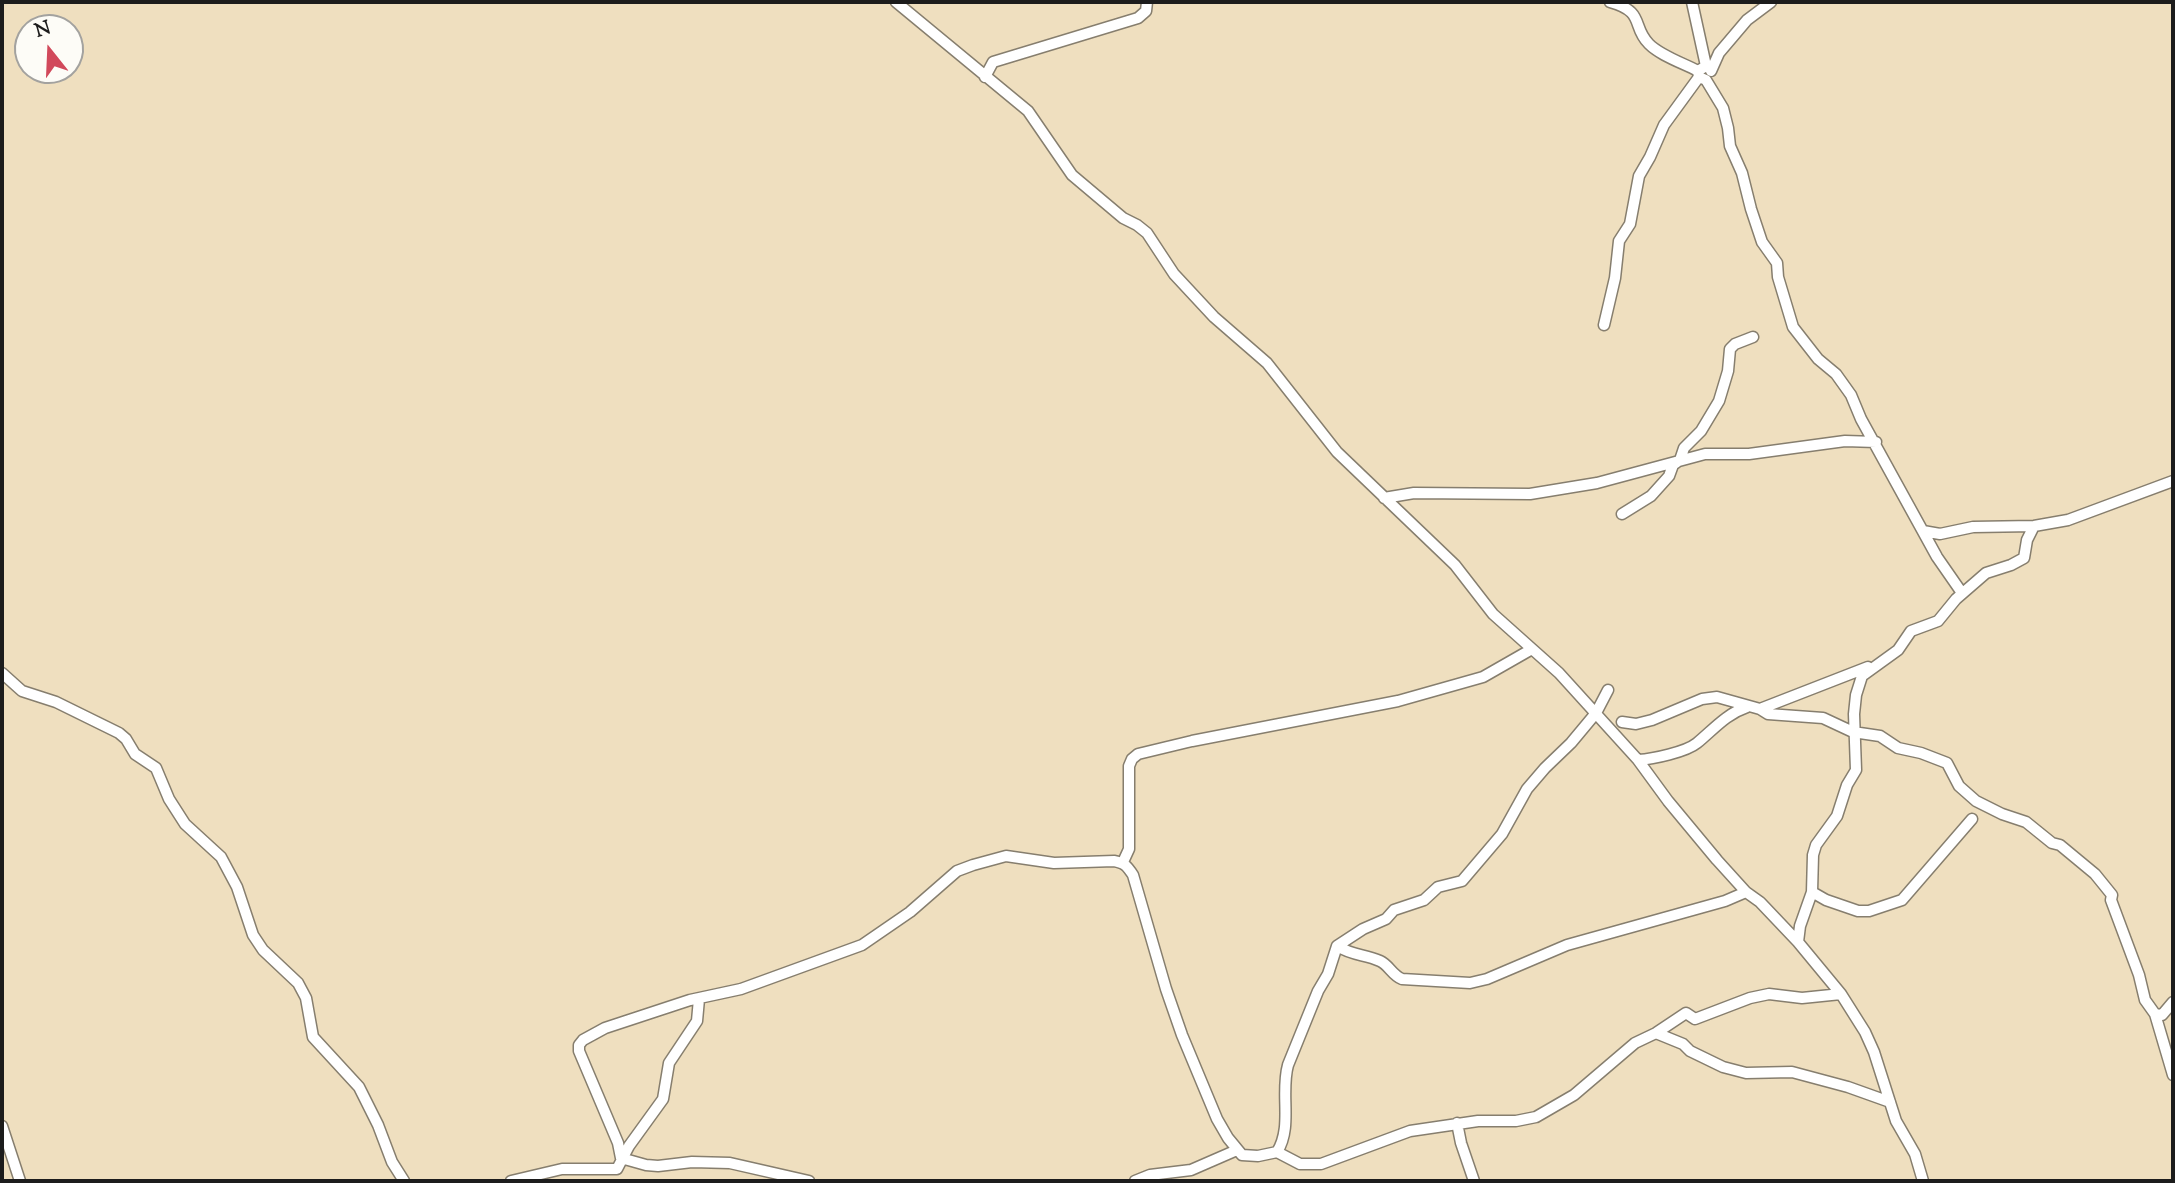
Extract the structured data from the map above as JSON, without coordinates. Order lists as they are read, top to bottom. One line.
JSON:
{"north":"top"}
